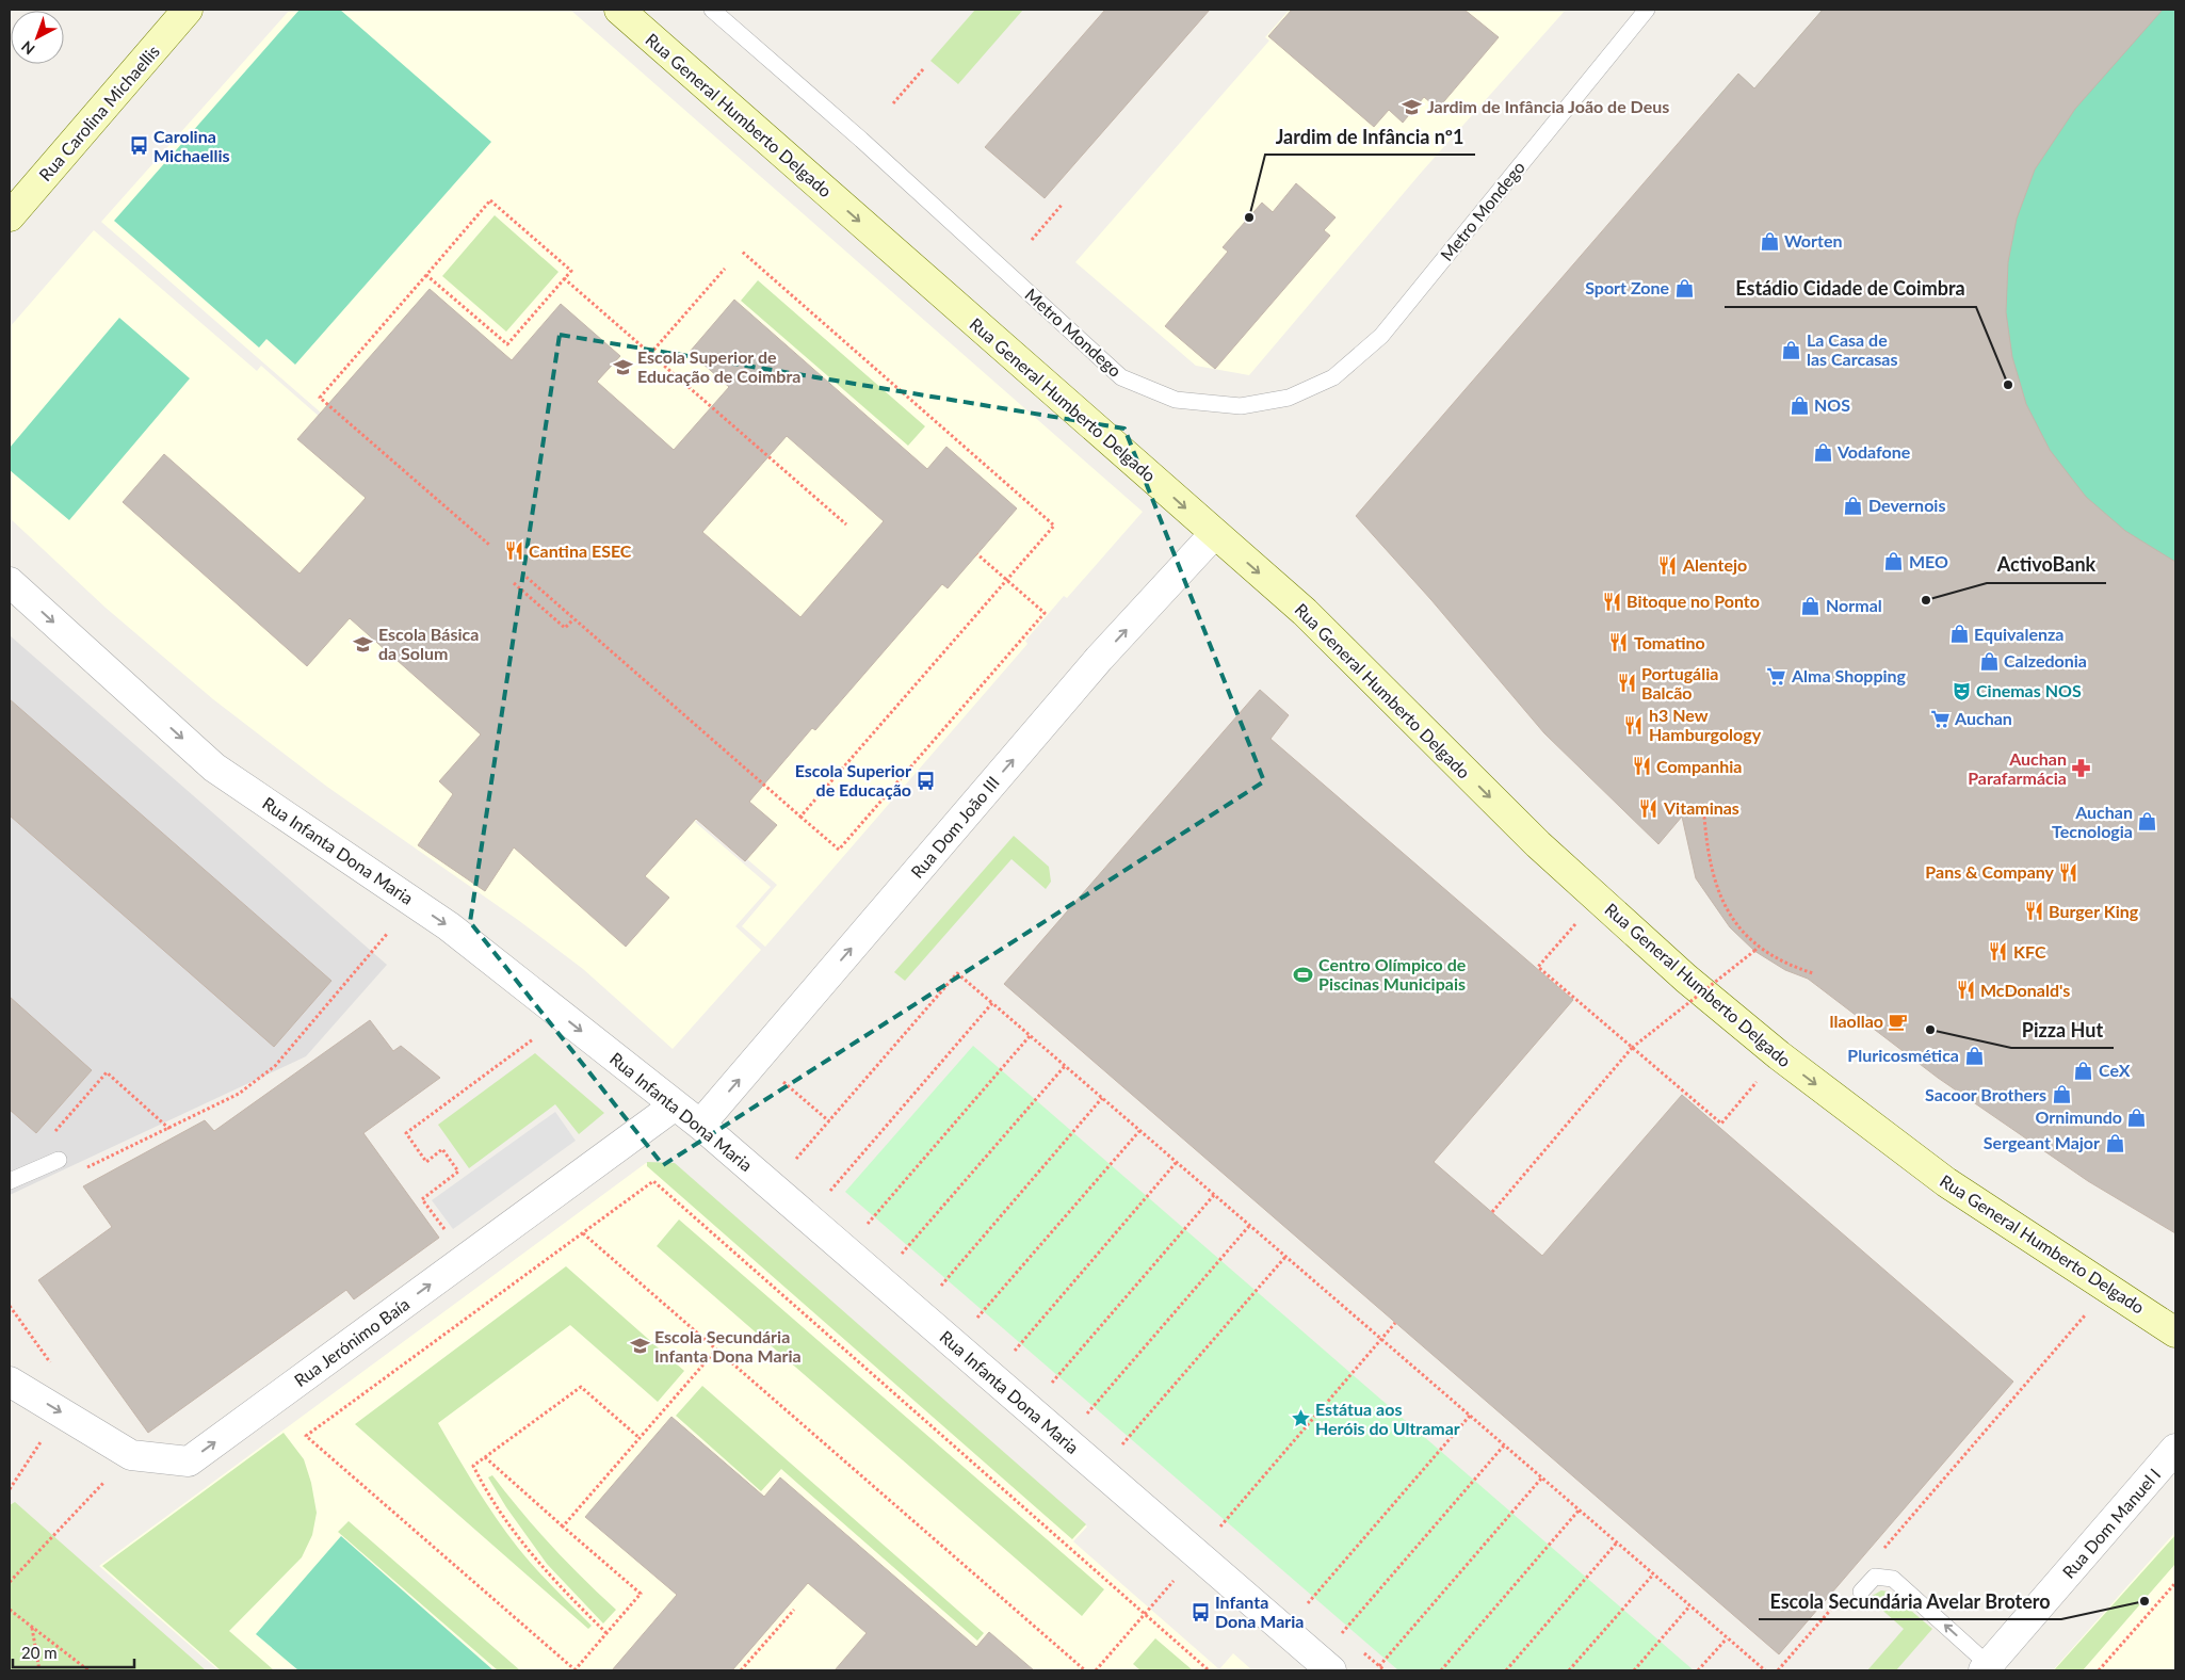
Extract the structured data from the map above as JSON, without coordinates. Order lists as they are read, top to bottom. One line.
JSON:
{"streets":{"main road":["Rua Carolina Michaellis","Rua General Humberto Delgado"],"street":["Rua Dom João III","Rua Infanta Dona Maria","Rua Jerónimo Baía","Rua Dom Manuel I"],"lane":["Metro Mondego"]},"crossings":[["Rua General Humberto Delgado","Rua Dom João III"],["Rua Dom João III","Rua Infanta Dona Maria"],["Rua Infanta Dona Maria","Rua Jerónimo Baía"]],"one_way":["Rua General Humberto Delgado","Rua Dom João III","Rua Infanta Dona Maria","Rua Jerónimo Baía"],"places":{"school or university":["Jardim de Infância João de Deus","Escola Superior de Educação de Coimbra","Escola Básica da Solum","Escola Secundária Infanta Dona Maria"],"bus stop":["Carolina Michaellis","Escola Superior de Educação","Infanta Dona Maria"],"other":["Jardim de Infância nº1","Estádio Cidade de Coimbra","ActivoBank","Pizza Hut","Escola Secundária Avelar Brotero"],"shop":["Worten","Sport Zone","La Casa de las Carcasas","NOS","Vodafone","Devernois","MEO","Normal","Equivalenza","Calzedonia","Auchan Tecnologia","Pluricosmética","CeX","Sacoor Brothers","Ornimundo","Sergeant Major"],"restaurant":["Cantina ESEC","Alentejo","Bitoque no Ponto","Tomatino","Portugália Balcão","h3 New Hamburgology","Companhia","Vitaminas","Pans & Company","Burger King","KFC","McDonald's"],"supermarket":["Alma Shopping","Auchan"],"theatre":["Cinemas NOS"],"pharmacy":["Auchan Parafarmácia"],"sports":["Centro Olímpico de Piscinas Municipais"],"cafe":["llaollao"],"place":["Estátua aos Heróis do Ultramar"]},"scale_bar":"20 m","north":"bottom left"}
